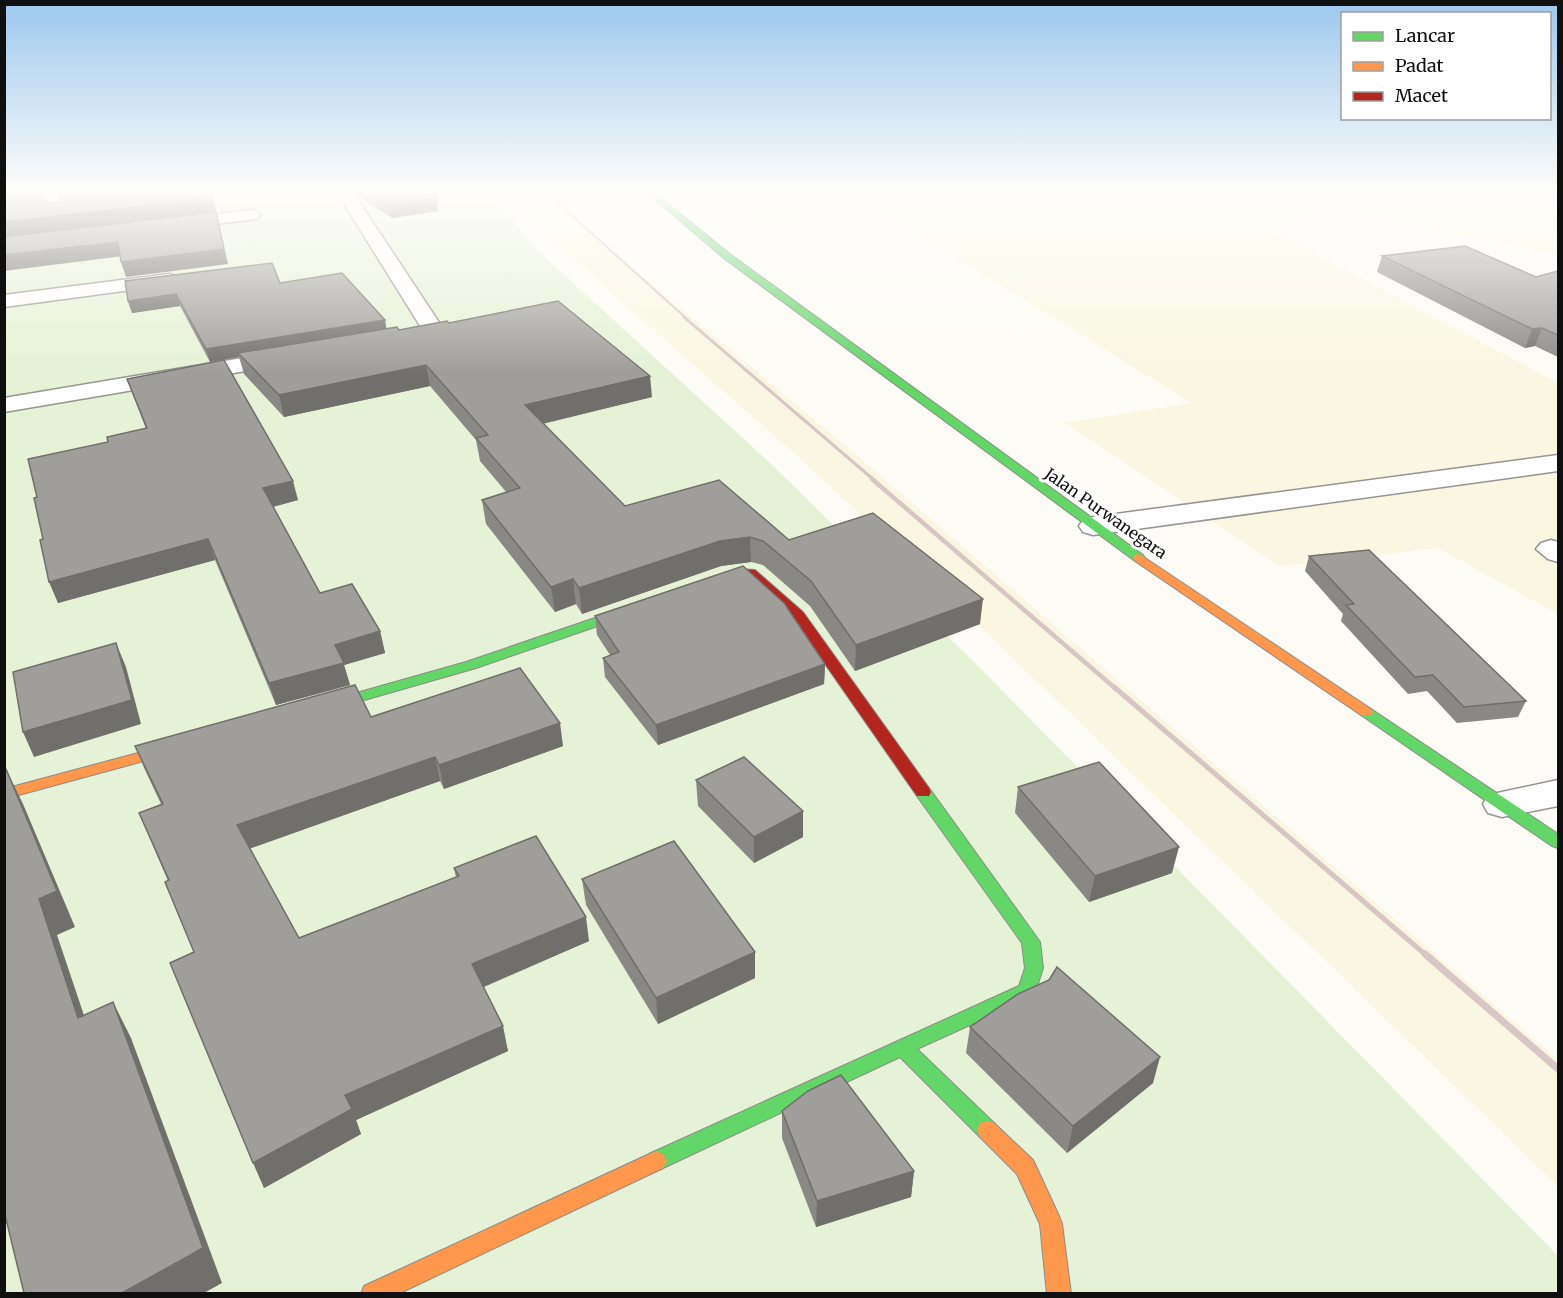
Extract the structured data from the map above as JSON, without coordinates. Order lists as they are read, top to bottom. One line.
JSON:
{"streets":{"street":["Jalan Purwanegara"]},"legend":["Lancar","Padat","Macet"]}
